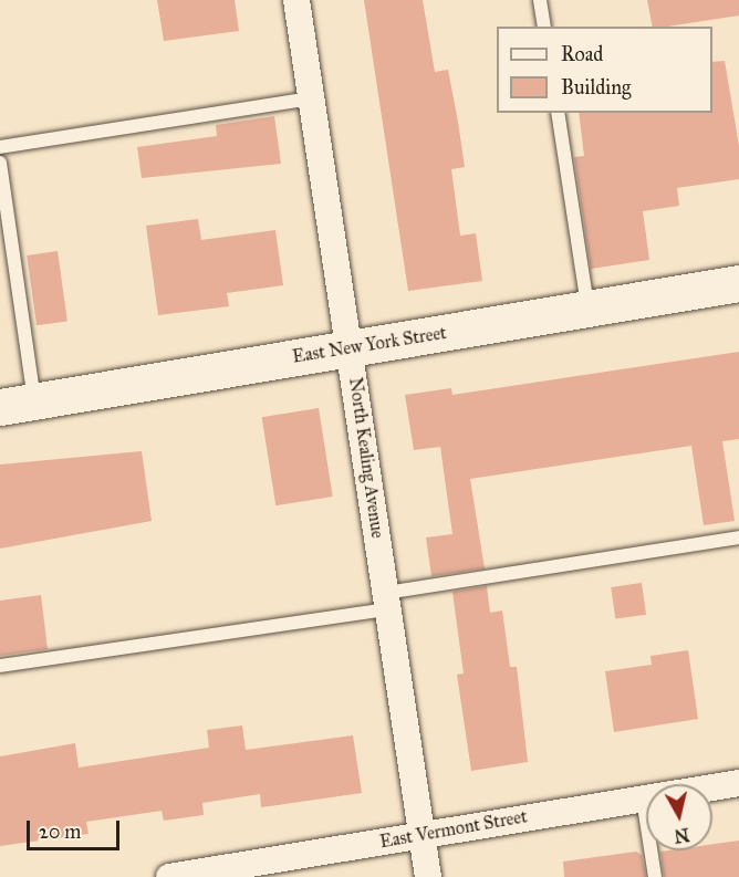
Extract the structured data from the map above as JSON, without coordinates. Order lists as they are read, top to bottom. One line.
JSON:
{"streets":{"main road":["East New York Street"],"street":["North Kealing Avenue","East Vermont Street"]},"crossings":[["East New York Street","North Kealing Avenue"],["North Kealing Avenue","East Vermont Street"]],"legend":["Road","Building"],"scale_bar":"20 m","north":"bottom"}
